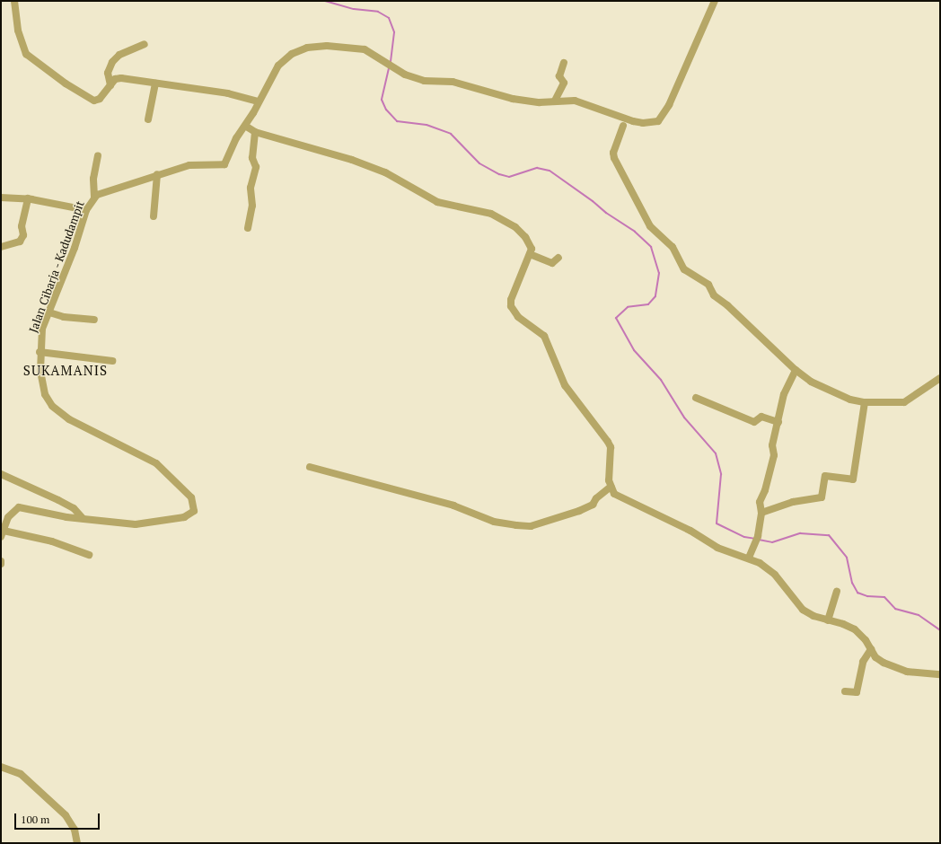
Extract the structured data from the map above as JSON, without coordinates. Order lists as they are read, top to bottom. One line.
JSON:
{"streets":{"street":["Jalan Cibarja - Kadudampit"]},"districts":["SUKAMANIS"],"scale_bar":"100 m"}
